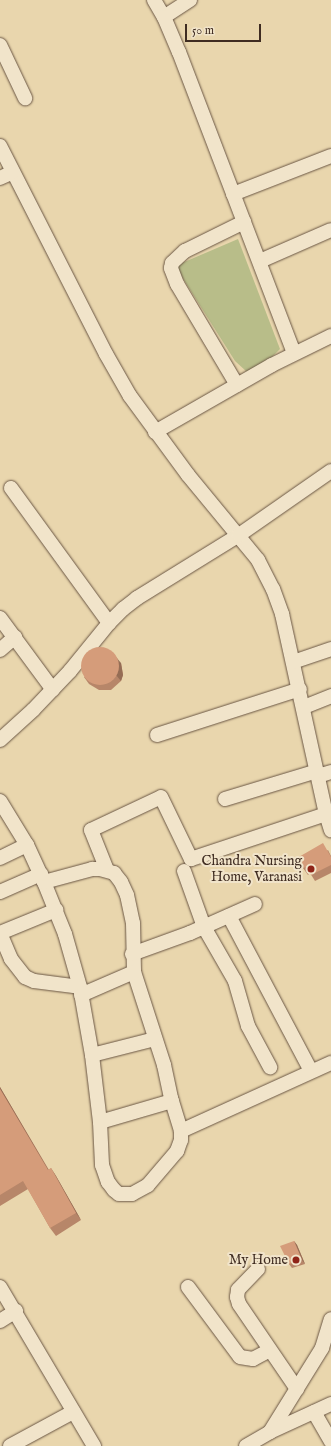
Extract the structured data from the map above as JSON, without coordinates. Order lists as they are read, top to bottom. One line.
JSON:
{"places":["Chandra Nursing Home, Varanasi","My Home"],"scale_bar":"50 m"}
